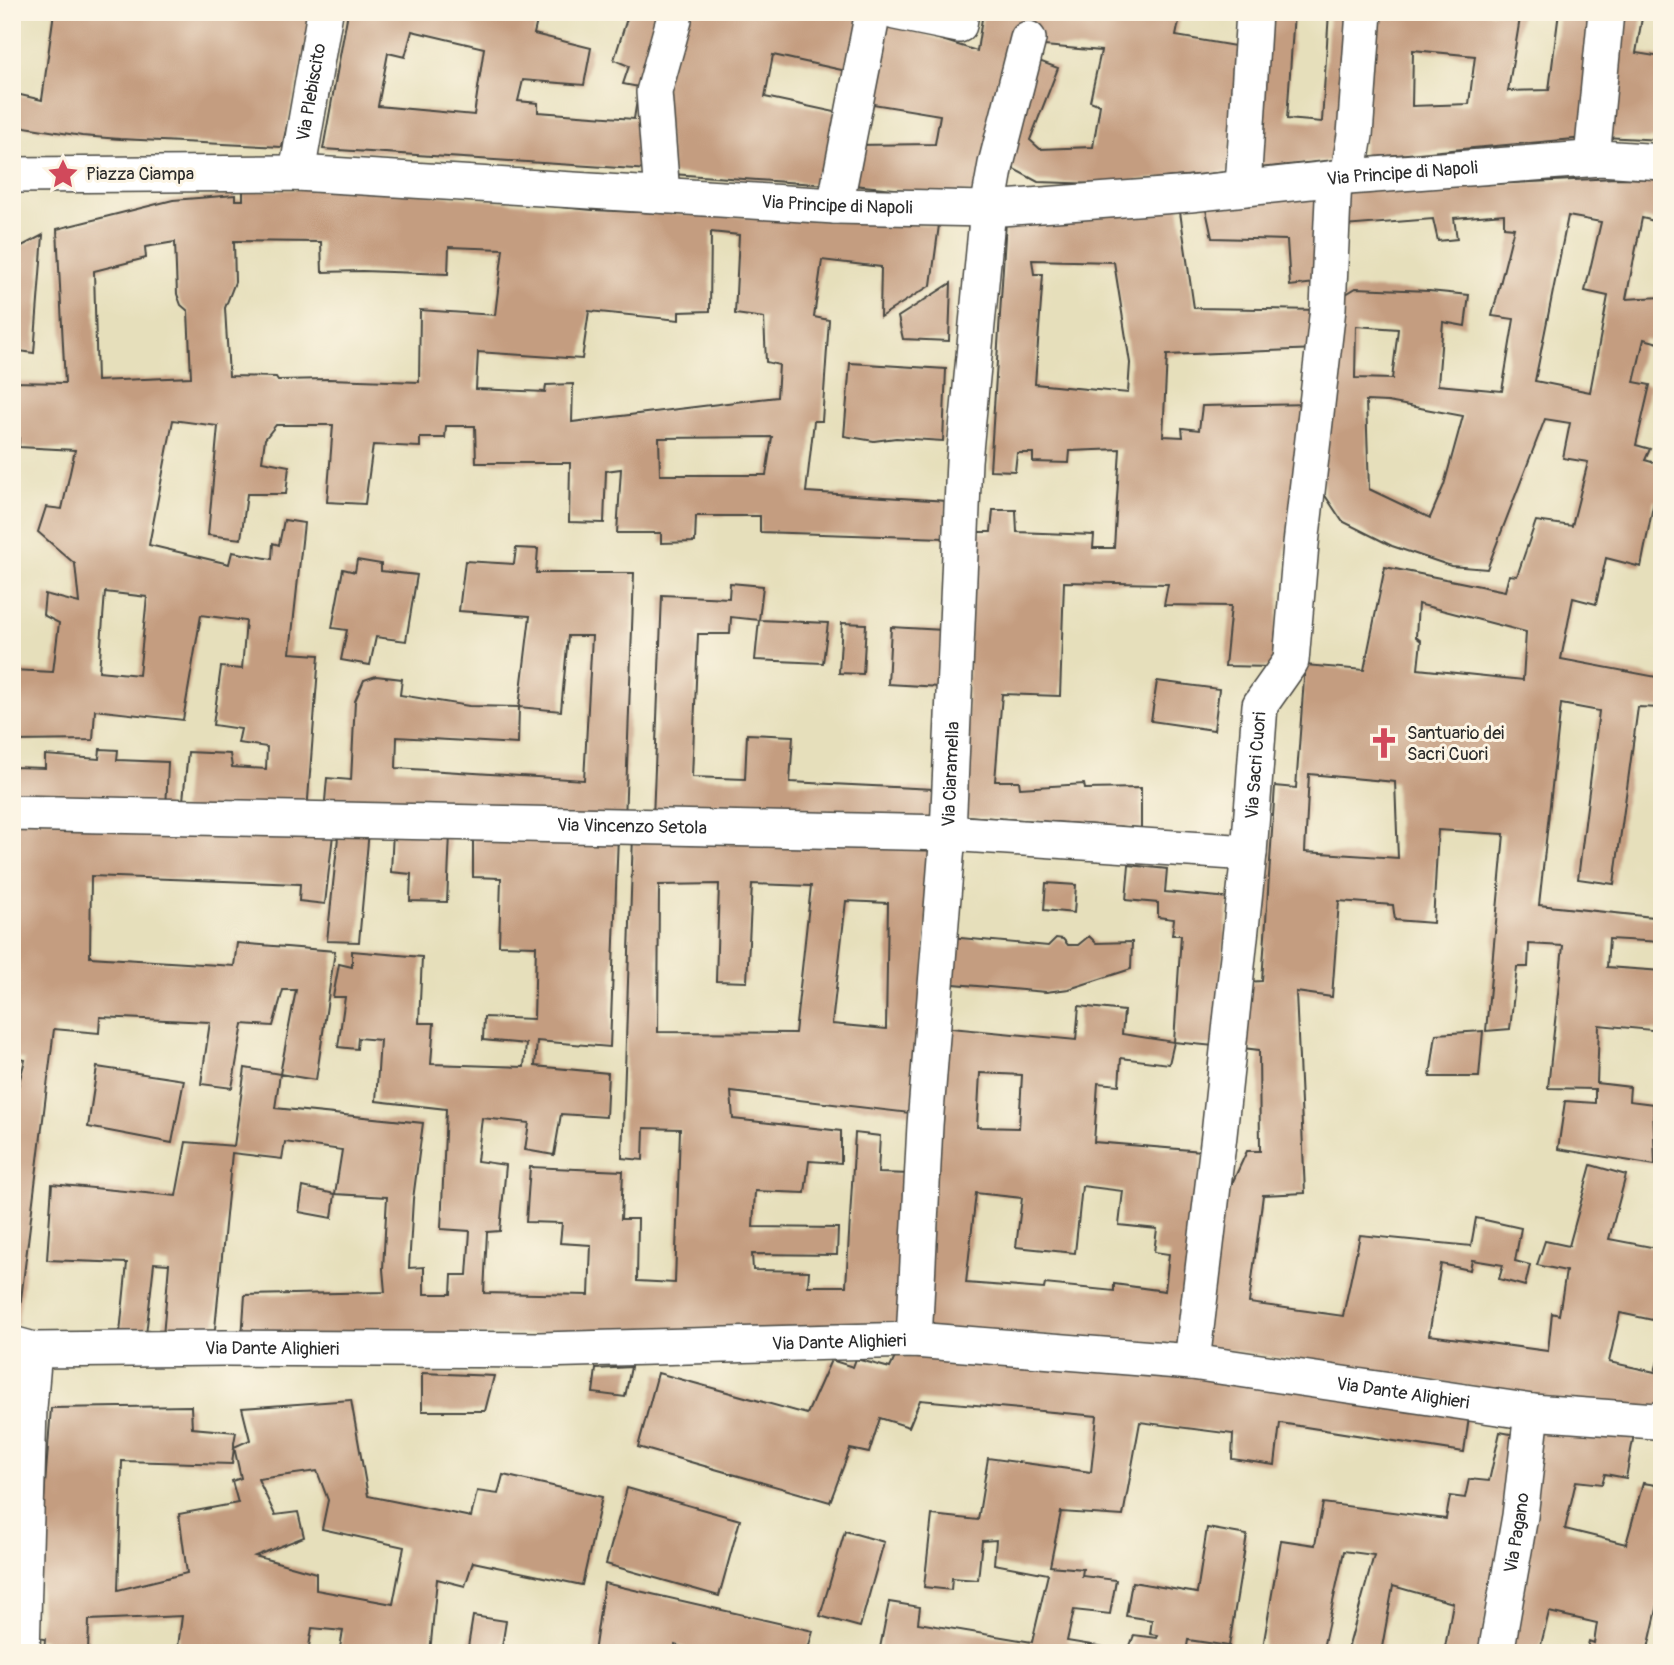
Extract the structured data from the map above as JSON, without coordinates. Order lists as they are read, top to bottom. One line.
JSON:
{"streets":{"street":["Via Plebiscito","Via Principe di Napoli","Via Sacri Cuori","Via Ciaramella","Via Vincenzo Setola","Via Dante Alighieri","Via Pagano"]},"crossings":[["Via Plebiscito","Via Principe di Napoli"],["Via Principe di Napoli","Via Sacri Cuori"],["Via Principe di Napoli","Via Ciaramella"],["Via Sacri Cuori","Via Vincenzo Setola"],["Via Sacri Cuori","Via Dante Alighieri"],["Via Ciaramella","Via Vincenzo Setola"],["Via Ciaramella","Via Dante Alighieri"],["Via Dante Alighieri","Via Pagano"]],"places":{"place":["Piazza Ciampa"],"church":["Santuario dei Sacri Cuori"]}}
